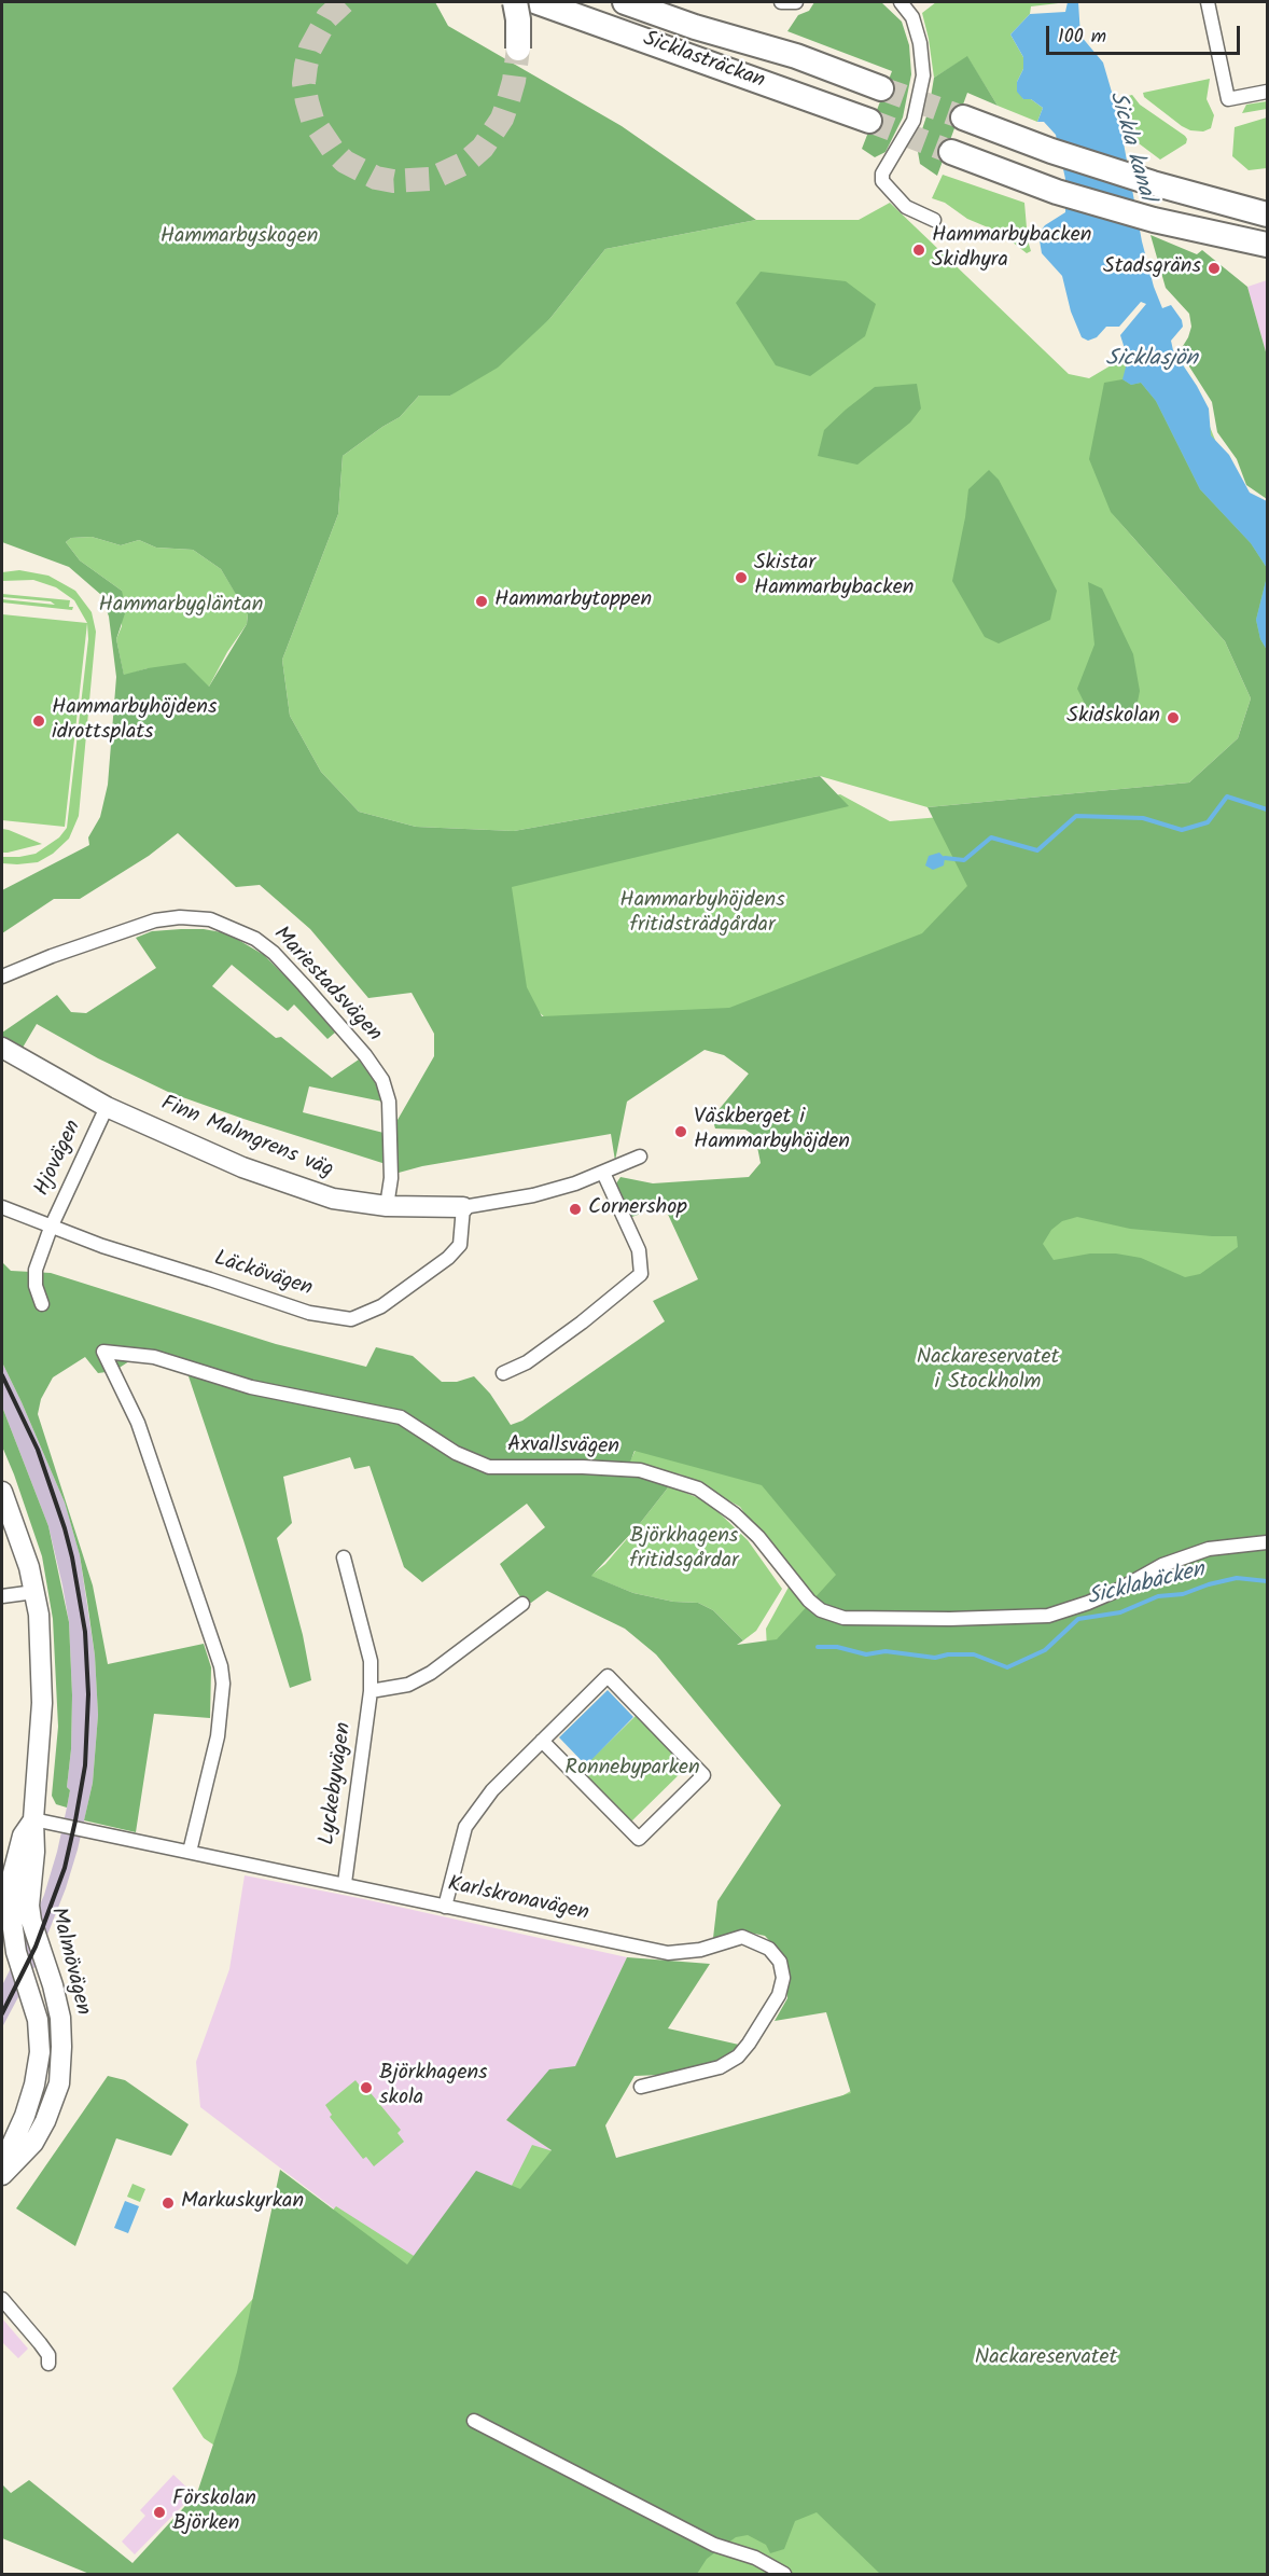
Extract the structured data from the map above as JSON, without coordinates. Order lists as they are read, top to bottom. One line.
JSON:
{"streets":{"highway":["Sicklasträckan"],"street":["Mariestadsvägen","Finn Malmgrens väg","Hjovägen","Läckövägen","Axvallsvägen","Lyckebyvägen","Karlskronavägen","Malmövägen"]},"crossings":[["Mariestadsvägen","Finn Malmgrens väg"],["Finn Malmgrens väg","Hjovägen"],["Finn Malmgrens väg","Läckövägen"],["Hjovägen","Läckövägen"],["Axvallsvägen","Karlskronavägen"],["Lyckebyvägen","Karlskronavägen"],["Karlskronavägen","Malmövägen"]],"water":["Sickla kanal","Sicklasjön","Sicklabäcken"],"parks":["Hammarbyskogen","Hammarbygläntan","Hammarbyhöjdens fritidsträdgårdar","Nackareservatet i Stockholm","Björkhagens fritidsgårdar","Ronnebyparken","Nackareservatet"],"places":["Hammarbybacken Skidhyra","Stadsgräns","Skistar Hammarbybacken","Hammarbytoppen","Skidskolan","Hammarbyhöjdens idrottsplats","Väskberget i Hammarbyhöjden","Cornershop","Björkhagens skola","Markuskyrkan","Förskolan Björken"],"scale_bar":"100 m"}
